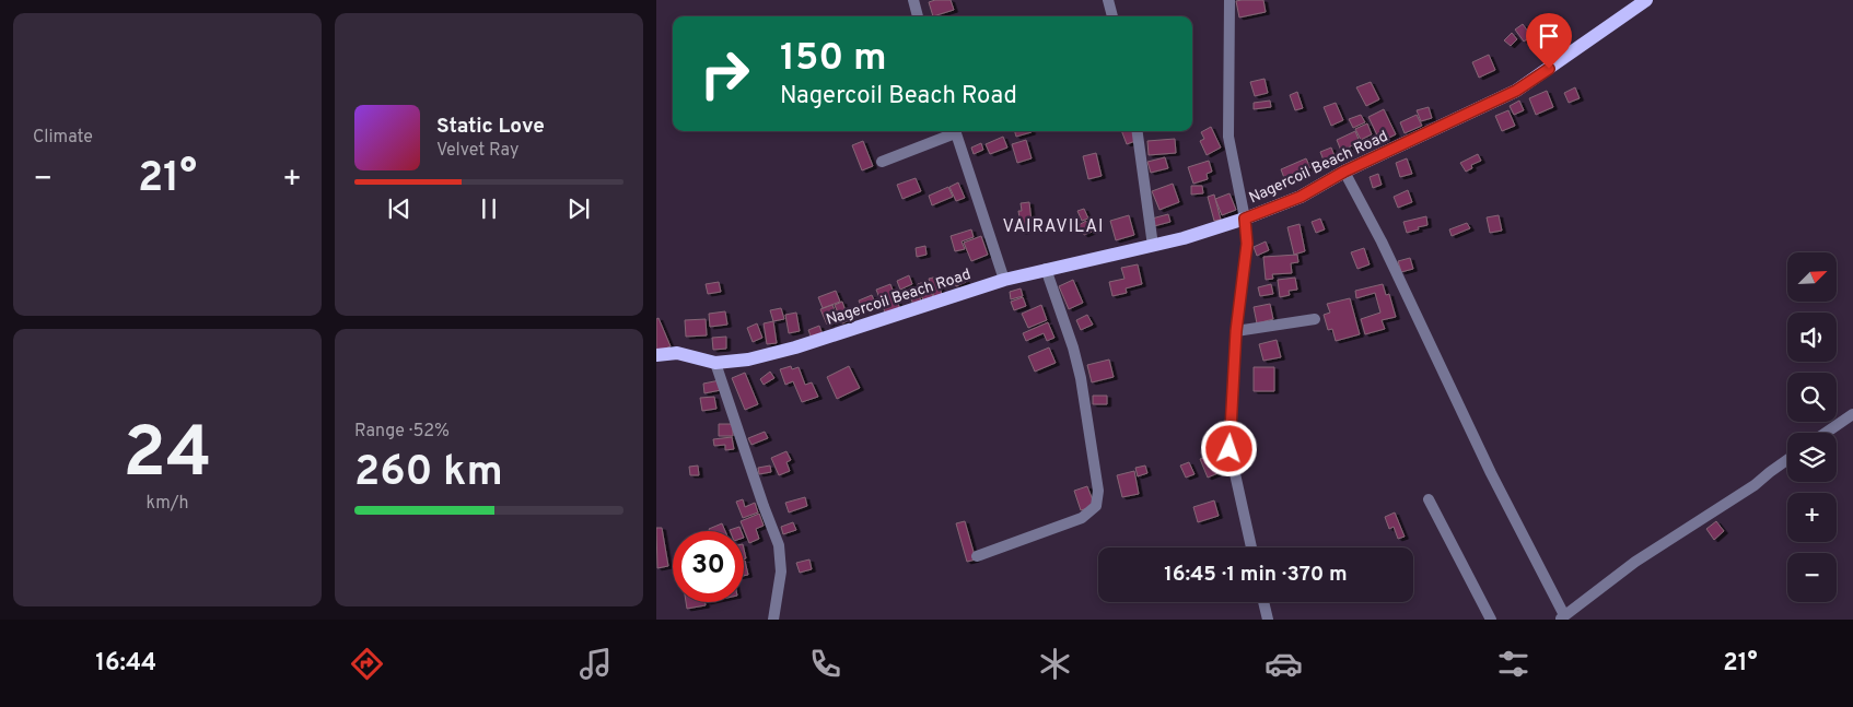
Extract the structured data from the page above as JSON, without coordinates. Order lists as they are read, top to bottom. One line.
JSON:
{"streets":{"main road":["Nagercoil Beach Road"]},"districts":["VAIRAVILAI"],"north":"top right","page":{"tile":["Climate",["24","km/h"],["Range · 52%","260 km"]],"turn":["150 m","Nagercoil Beach Road"],"song":["Static Love","Velvet Ray"],"heat":["−","21°","+"],"map_buttons":["+","−"],"limit":"30","trip":"16:45 · 1 min · 370 m","tabs":["16:44","21°"]}}
